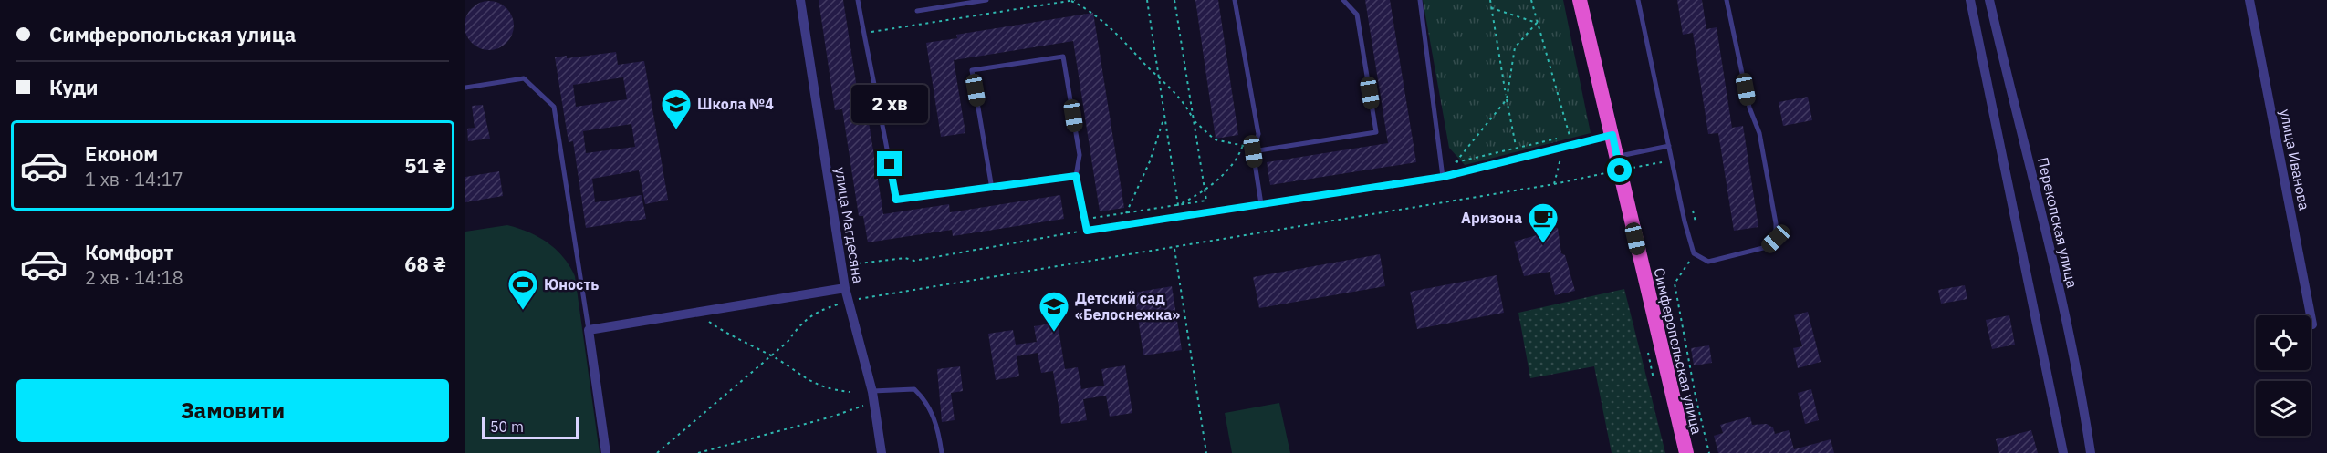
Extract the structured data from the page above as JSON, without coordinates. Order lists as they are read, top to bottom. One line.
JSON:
{"streets":{"highway":["Симферопольская улица"],"street":["улица Иванова","Перекопская улица","улица Магдесяна"]},"places":{"school or university":["Школа №4","Детский сад «Белоснежка»"],"cafe":["Аризона"],"sports":["Юность"]},"scale_bar":"50 m","page":{"banner":["Симферопольская улица","Куди"],"bubble":"2 хв","list":[{"name":"Економ","note":"1 хв · 14:17","value":"51 ₴"},{"name":"Комфорт","note":"2 хв · 14:18","value":"68 ₴"}],"buttons":"Замовити","scale":"50 m"}}
